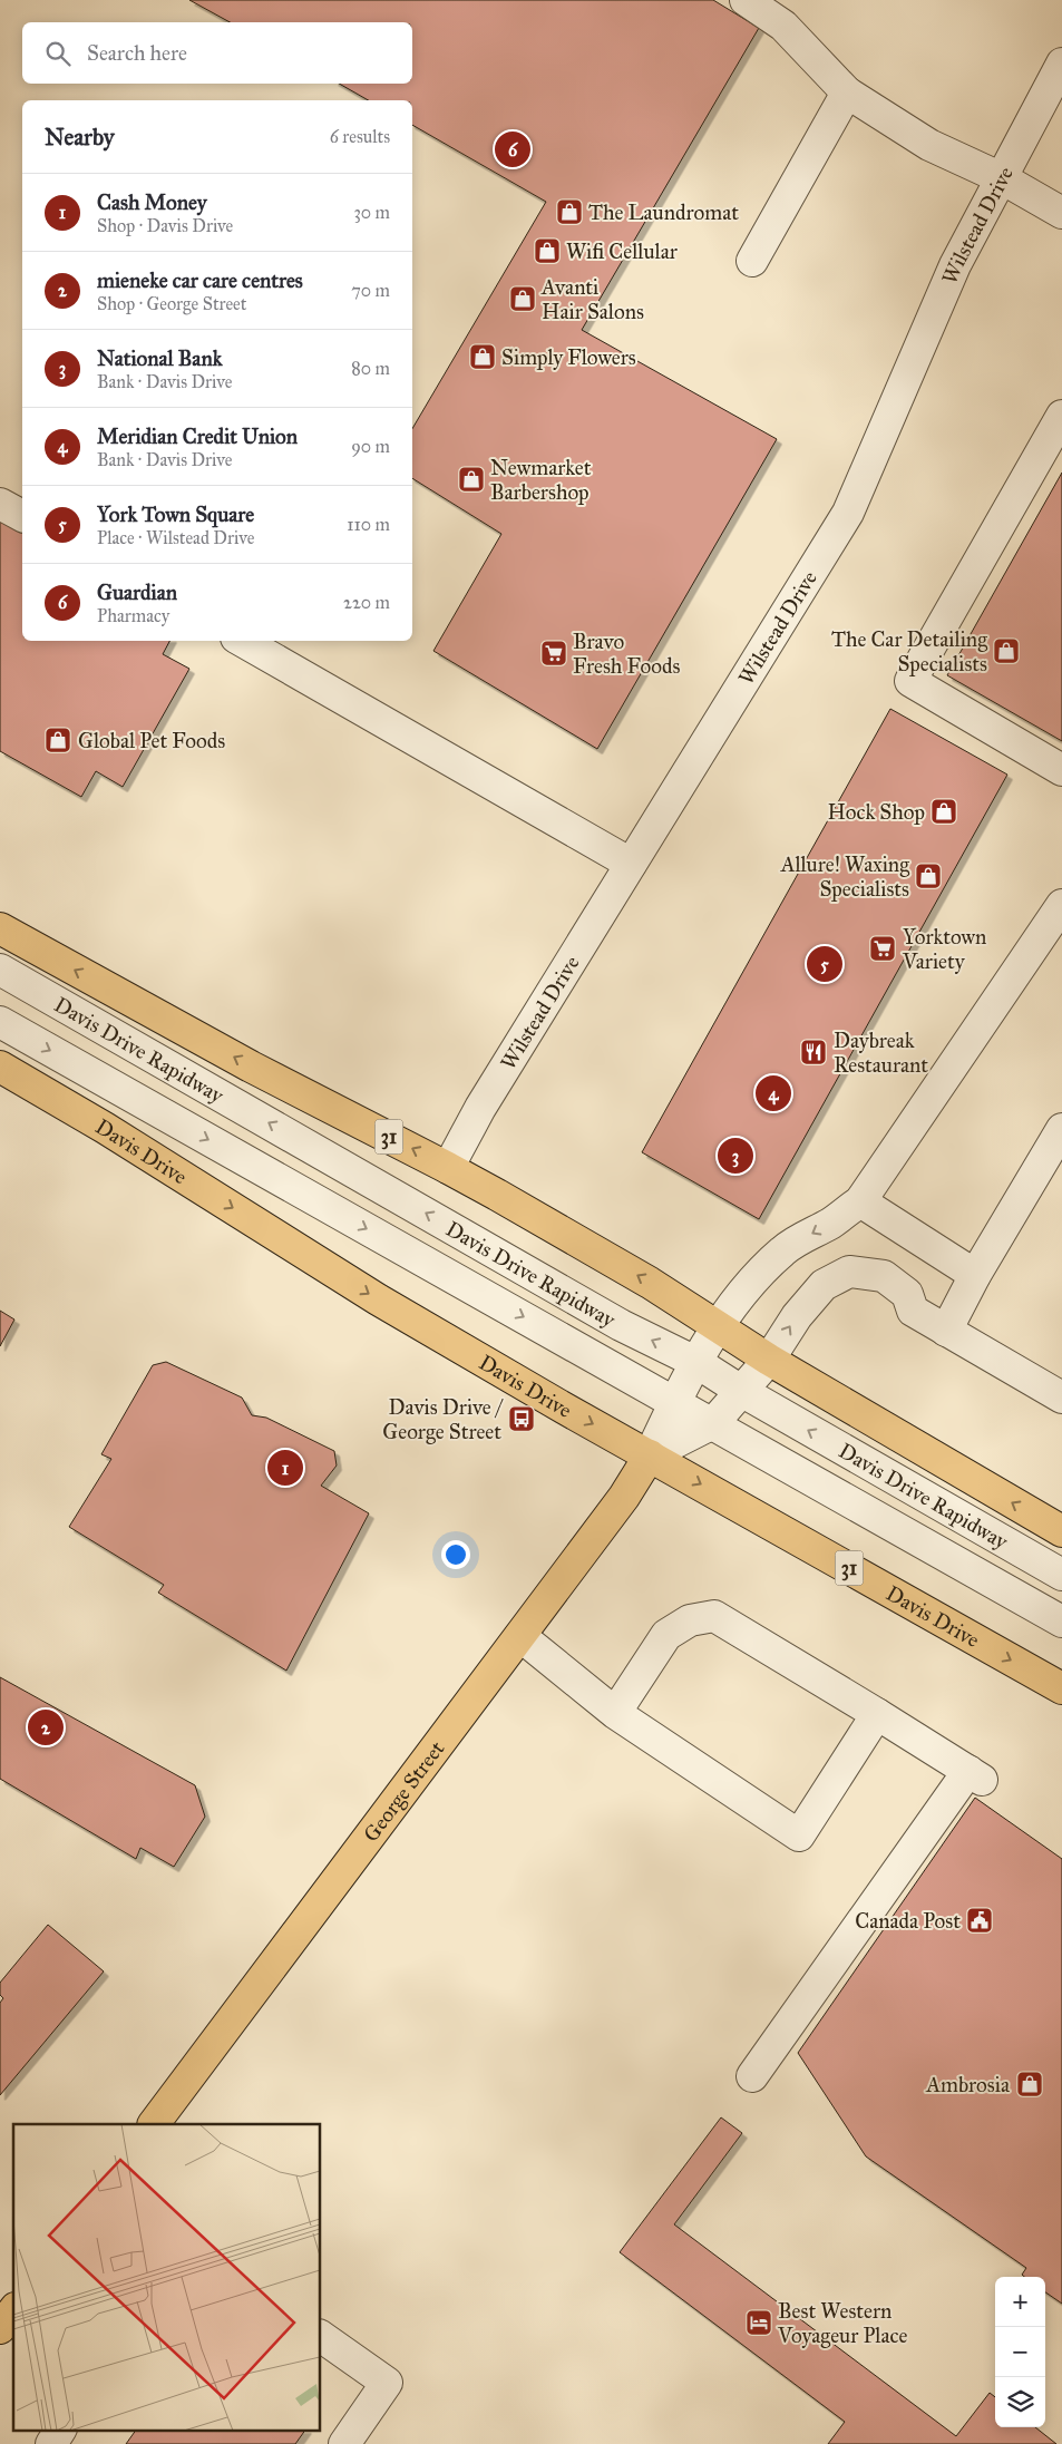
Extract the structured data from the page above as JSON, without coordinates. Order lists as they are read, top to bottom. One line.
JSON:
{"streets":{"main road":["31","Davis Drive","George Street"],"street":["Wilstead Drive","Davis Drive Rapidway"]},"crossings":[["Wilstead Drive","31"],["Davis Drive","George Street"]],"places":{"shop":["The Laundromat","Wifi Cellular","Avanti Hair Salons","Simply Flowers","Newmarket Barbershop","The Car Detailing Specialists","Global Pet Foods","Hock Shop","Allure! Waxing Specialists","Ambrosia"],"supermarket":["Bravo Fresh Foods","Yorktown Variety"],"restaurant":["Daybreak Restaurant"],"bus stop":["Davis Drive / George Street"],"public building":["Canada Post"],"hotel":["Best Western Voyageur Place"]},"page":{"search":"Search here","heading":["Nearby","6 results"],"pins":["6","5","4","3","1","2"],"list":[{"mark":"1","name":"Cash Money","note":"Shop · Davis Drive","value":"30 m"},{"mark":"2","name":"mieneke car care centres","note":"Shop · George Street","value":"70 m"},{"mark":"3","name":"National Bank","note":"Bank · Davis Drive","value":"80 m"},{"mark":"4","name":"Meridian Credit Union","note":"Bank · Davis Drive","value":"90 m"},{"mark":"5","name":"York Town Square","note":"Place · Wilstead Drive","value":"110 m"},{"mark":"6","name":"Guardian","note":"Pharmacy","value":"220 m"}],"map_buttons":["+","−"]}}
